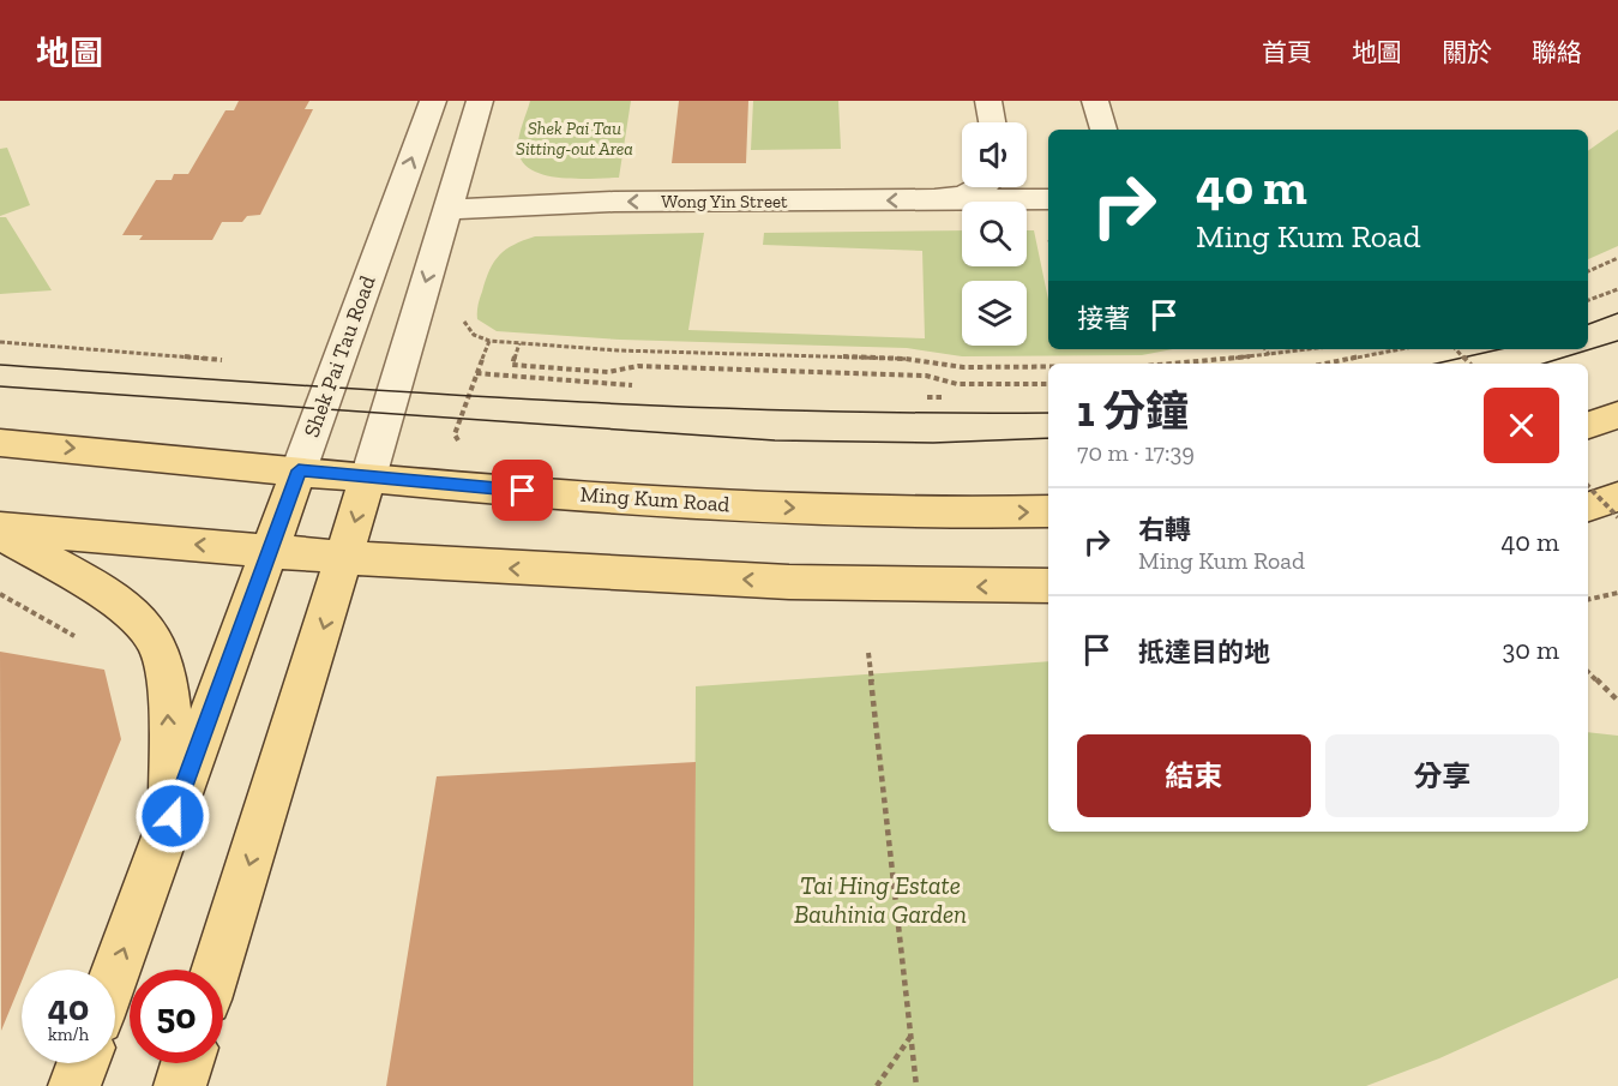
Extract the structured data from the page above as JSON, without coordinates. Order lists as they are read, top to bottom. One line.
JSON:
{"streets":{"main road":["Shek Pai Tau Road","Ming Kum Road"],"street":["Wong Yin Street"]},"crossings":[["Shek Pai Tau Road","Ming Kum Road"]],"one_way":["Wong Yin Street"],"parks":["Shek Pai Tau Sitting-out Area","Tai Hing Estate Bauhinia Garden"],"page":{"header":"地圖","nav":["首頁","地圖","關於","聯絡"],"turn":["40 m","Ming Kum Road"],"then":"接著","heading":["1 分鐘","70 m · 17:39"],"list":[{"name":"右轉","note":"Ming Kum Road","value":"40 m"},{"name":"抵達目的地","value":"30 m"}],"buttons":["結束","分享"],"speed":"40 km/h","limit":"50"}}
